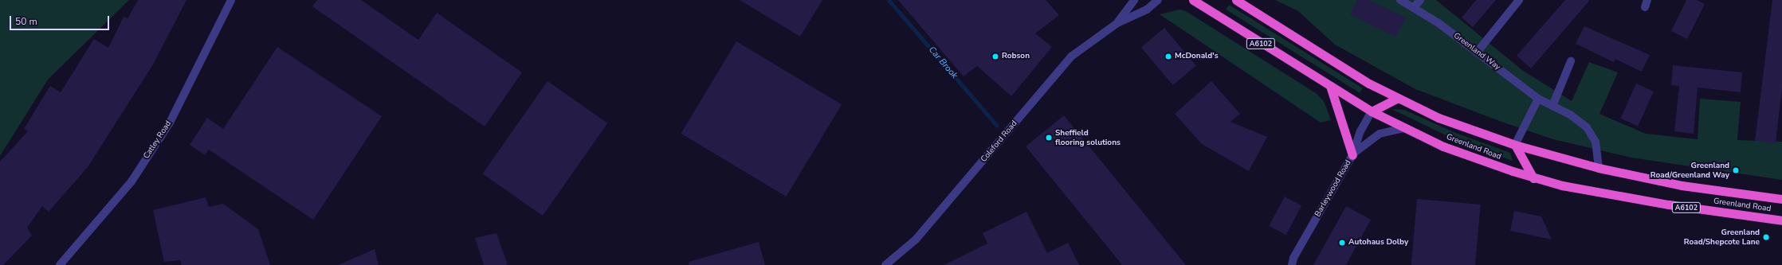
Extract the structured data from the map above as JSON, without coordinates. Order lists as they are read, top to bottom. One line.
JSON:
{"streets":{"highway":["A6102","Greenland Road"],"street":["Greenland Way","Catley Road","Coleford Road","Barleywood Road"]},"crossings":[["Greenland Way","Greenland Road"],["Greenland Road","Barleywood Road"]],"water":["Car Brook"],"places":["Robson","McDonald's","Sheffield flooring solutions","Greenland Road/Greenland Way","Greenland Road/Shepcote Lane","Autohaus Dolby"],"scale_bar":"50 m"}
